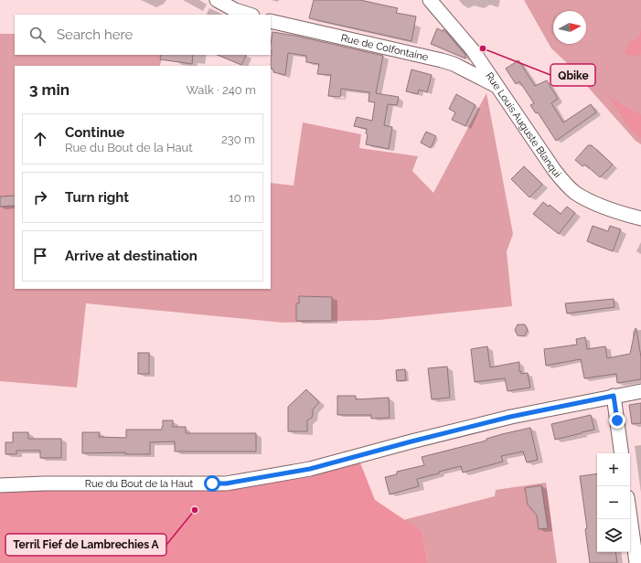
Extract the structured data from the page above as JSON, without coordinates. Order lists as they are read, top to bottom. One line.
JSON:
{"streets":{"street":["Rue de Colfontaine","Rue Louis Auguste Blanqui","Rue du Bout de la Haut"]},"crossings":[["Rue de Colfontaine","Rue Louis Auguste Blanqui"]],"places":["Qbike","Terril Fief de Lambrechies A"],"north":"right","page":{"search":"Search here","heading":["3 min","Walk · 240 m"],"list":[["Continue","Rue du Bout de la Haut","230 m"],["Turn right","10 m"],"Arrive at destination"],"map_buttons":["+","−"]}}
